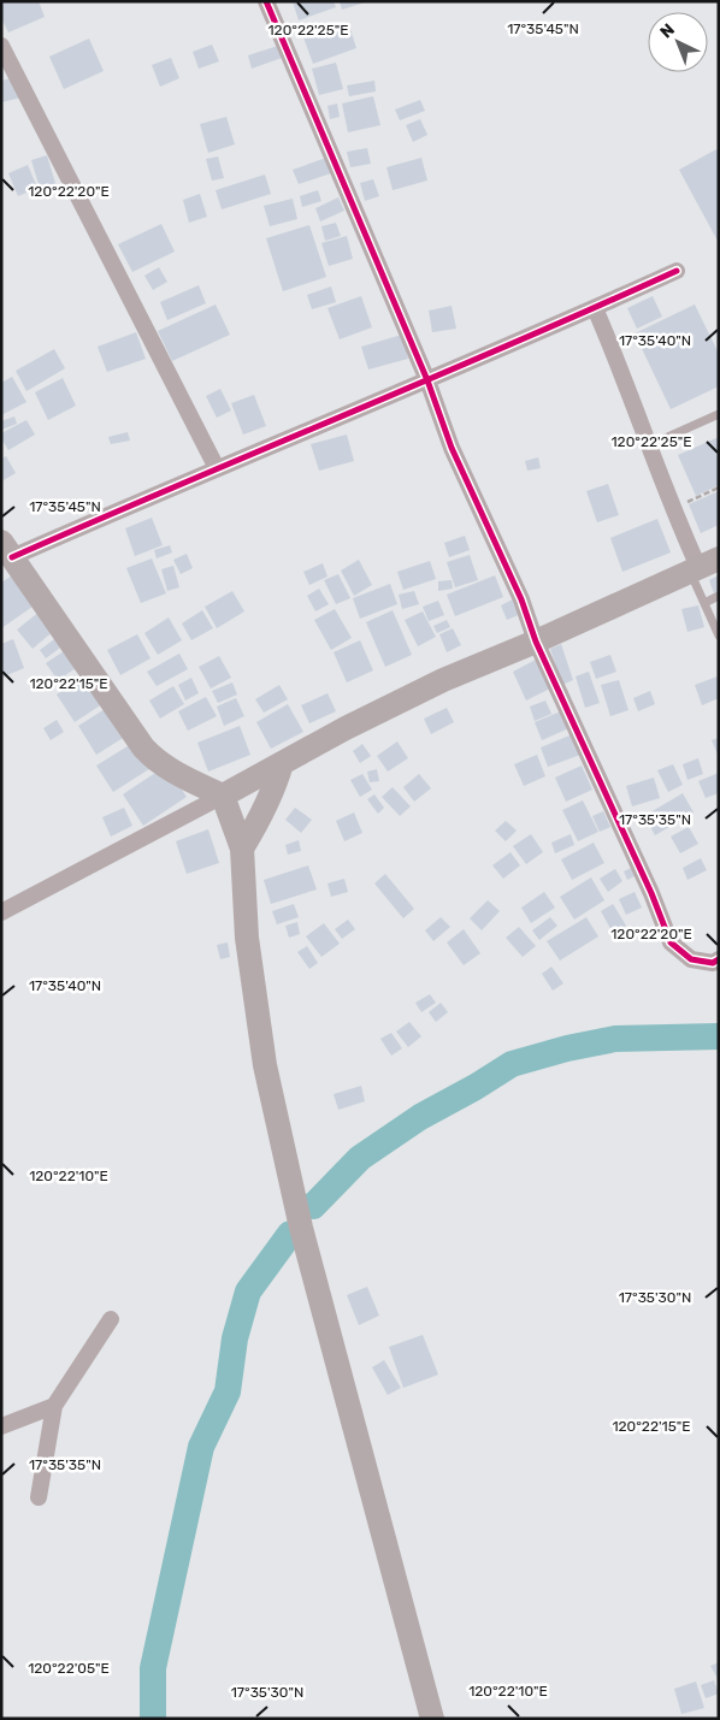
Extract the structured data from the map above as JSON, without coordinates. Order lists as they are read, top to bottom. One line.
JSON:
{"north":"top left","coordinates":["17°35'45\"N","120°22'25\"E","120°22'20\"E","17°35'40\"N","120°22'15\"E","17°35'35\"N","120°22'10\"E","17°35'30\"N","120°22'05\"E"]}
